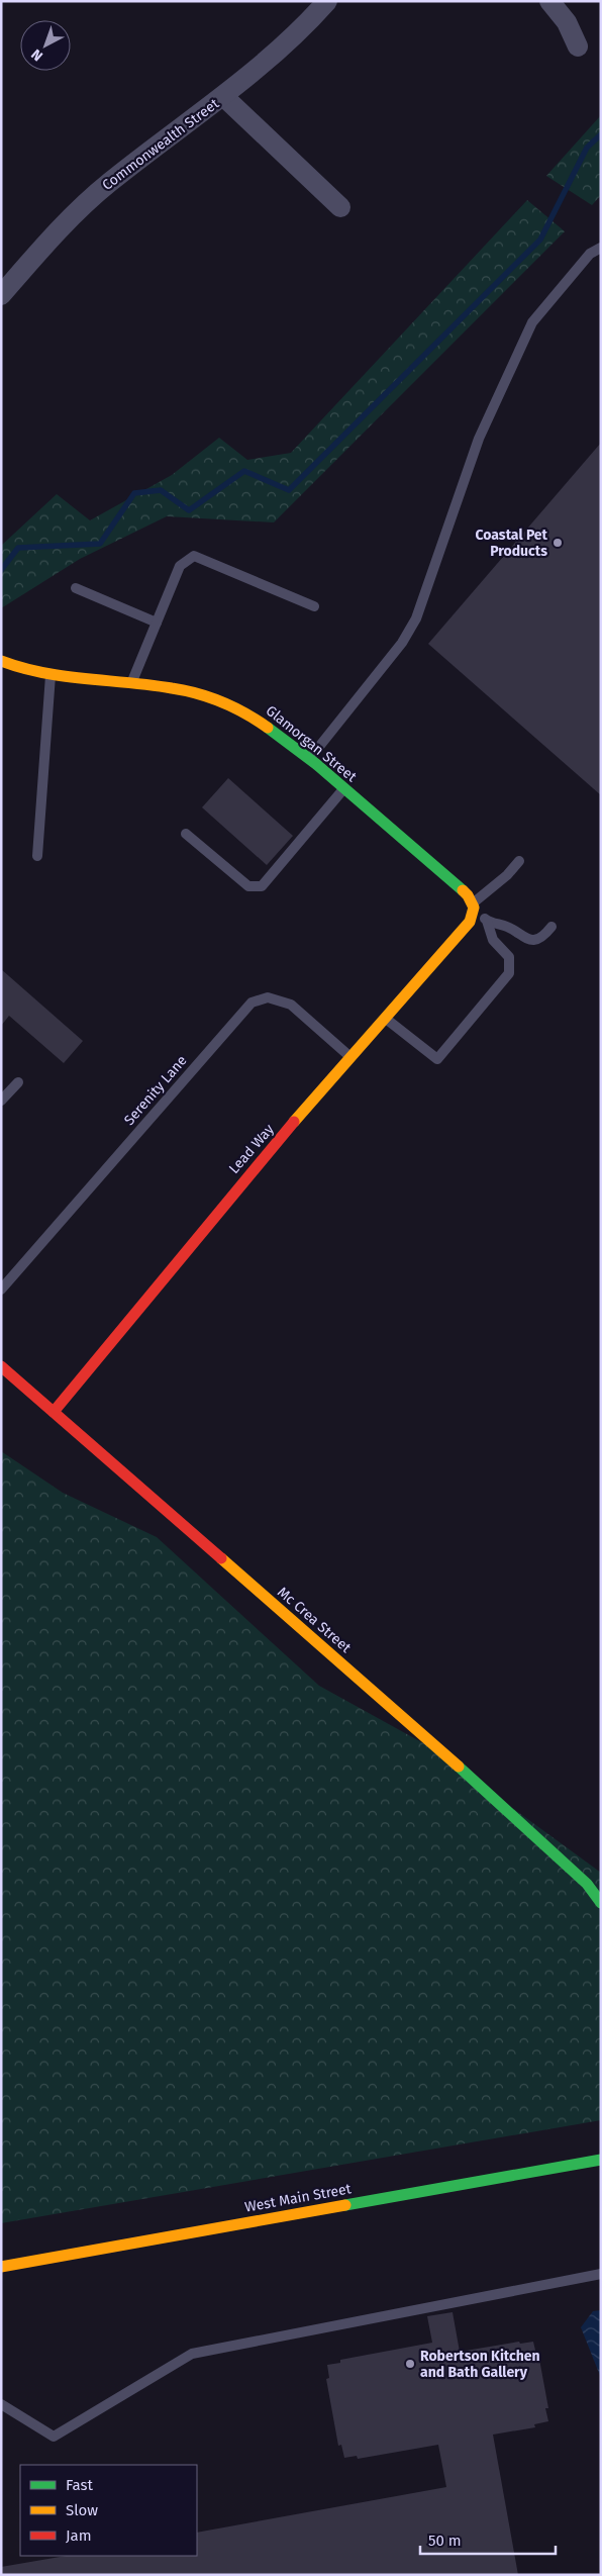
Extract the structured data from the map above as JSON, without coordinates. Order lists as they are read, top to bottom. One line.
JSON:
{"streets":{"street":["Commonwealth Street","Glamorgan Street","Lead Way","Mc Crea Street","West Main Street"],"lane":["Serenity Lane"]},"crossings":[["Glamorgan Street","Lead Way"],["Serenity Lane","Lead Way"],["Lead Way","Mc Crea Street"]],"places":["Coastal Pet Products","Robertson Kitchen and Bath Gallery"],"legend":["Fast","Slow","Jam"],"scale_bar":"50 m","north":"bottom left"}
